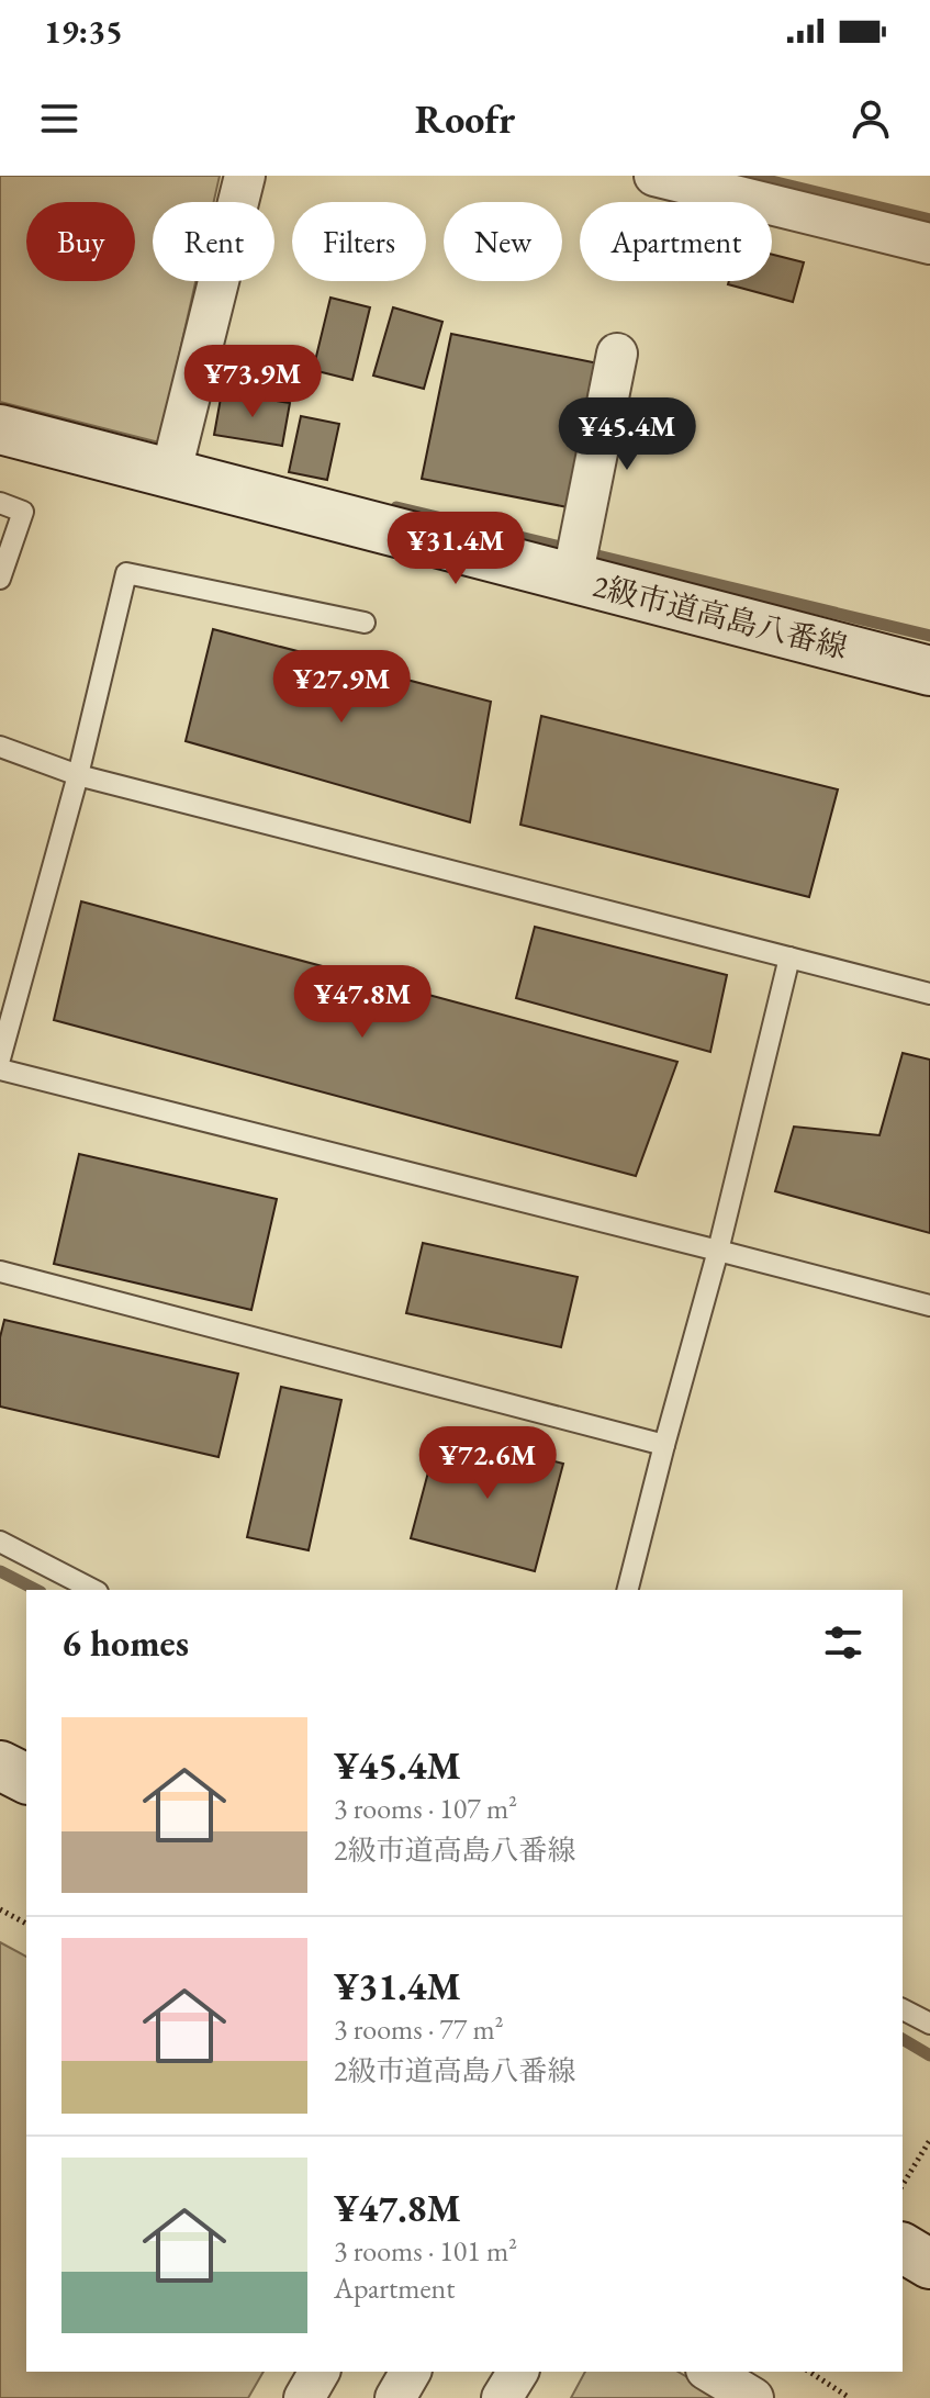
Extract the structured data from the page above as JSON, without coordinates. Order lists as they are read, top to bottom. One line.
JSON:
{"streets":{"street":["2級市道高島八番線"]},"page":{"status":"19:35","header":"Roofr","chip":["Buy","Rent","Filters","New","Apartment"],"price":["¥73.9M","¥45.4M","¥31.4M","¥27.9M","¥47.8M","¥72.6M"],"heading":"6 homes","list":[{"name":"¥45.4M","note":"3 rooms · 107 m² · 2級市道高島八番線"},{"name":"¥31.4M","note":"3 rooms · 77 m² · 2級市道高島八番線"},{"name":"¥47.8M","note":"3 rooms · 101 m² · Apartment"}]}}
